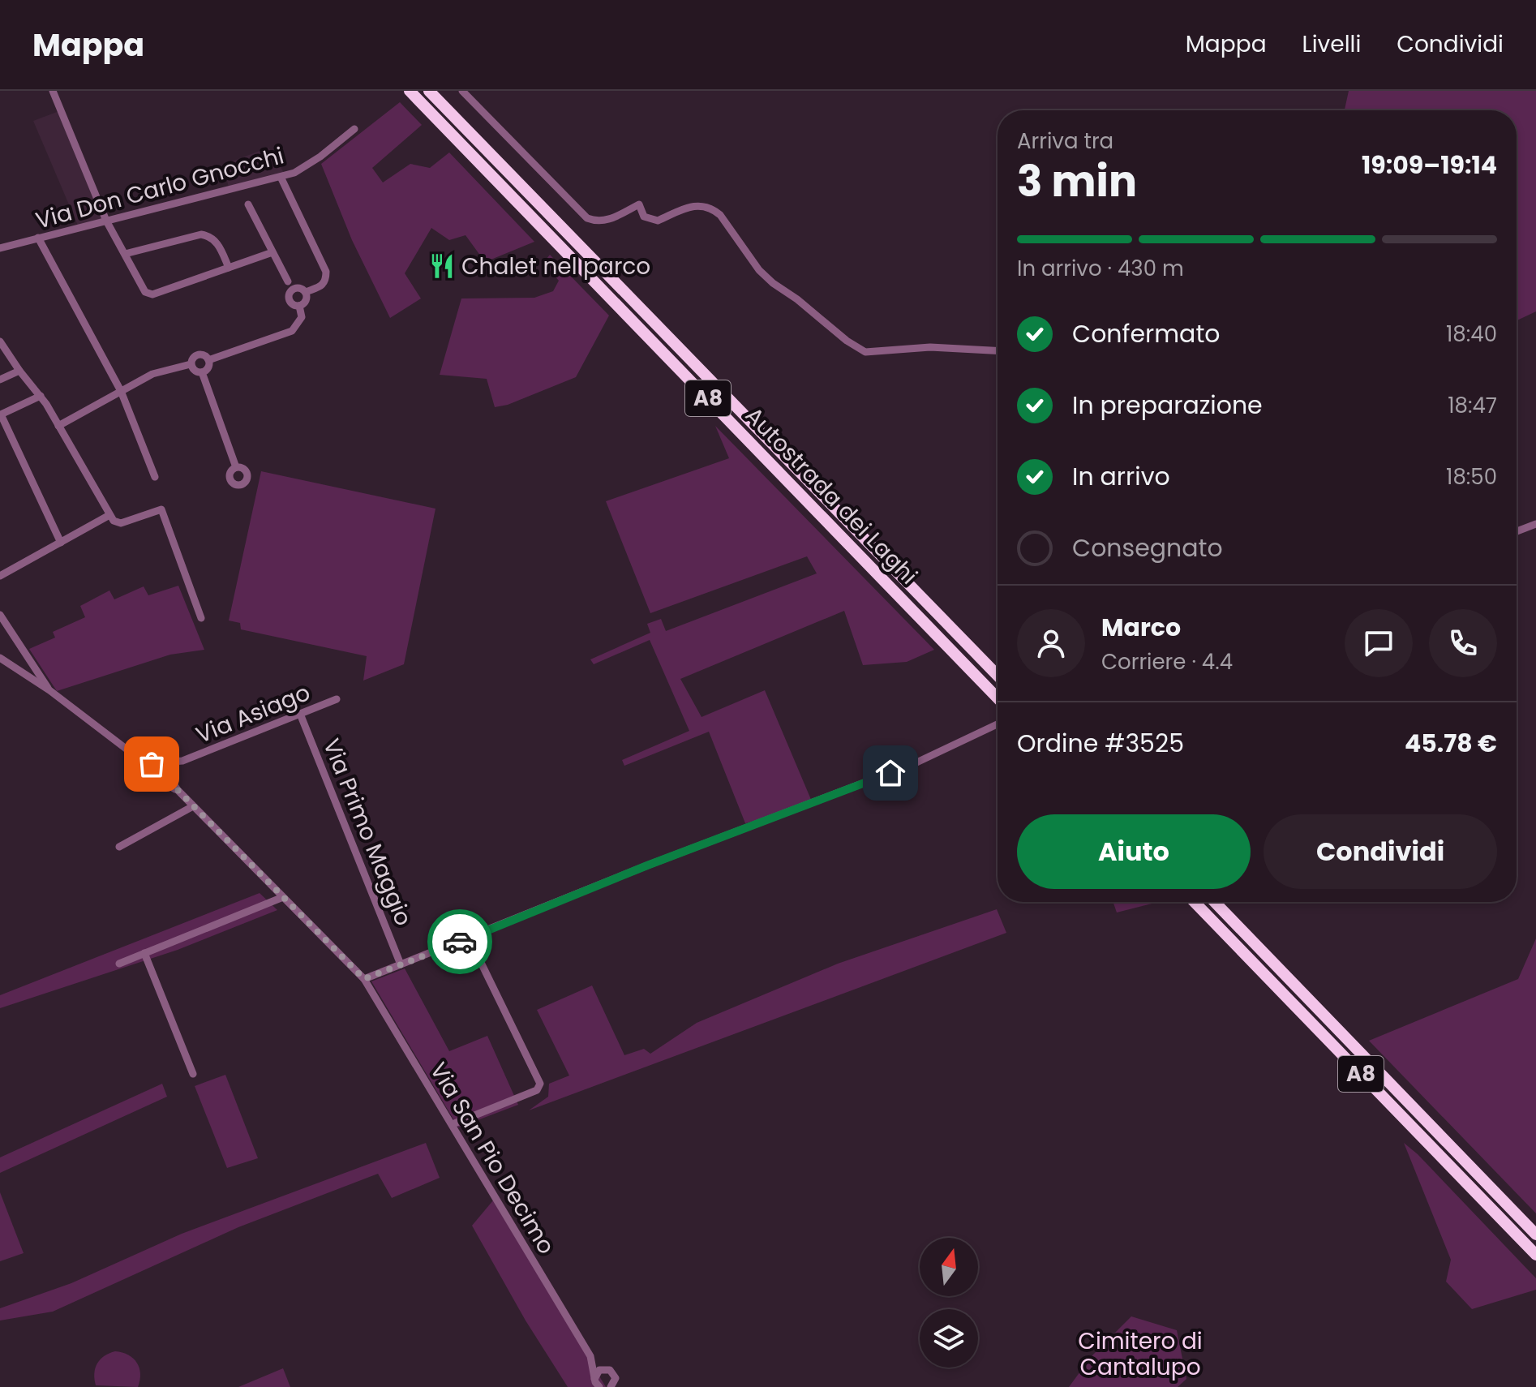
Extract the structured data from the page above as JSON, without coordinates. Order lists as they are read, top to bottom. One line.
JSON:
{"streets":{"highway":["A8","Autostrada dei Laghi"],"street":["Via Don Carlo Gnocchi","Via Asiago","Via Primo Maggio","Via San Pio Decimo"]},"crossings":[["Via Asiago","Via Primo Maggio"]],"parks":["Cimitero di Cantalupo"],"places":{"restaurant":["Chalet nel parco"]},"north":"top","page":{"header":"Mappa","nav":["Mappa","Livelli","Condividi"],"heading":["3 min","Arriva tra","19:09–19:14"],"panel":["Marco","Corriere · 4.4","Ordine #3525","45.78 €"],"bar":"In arrivo · 430 m","list":[["Confermato","18:40"],["In preparazione","18:47"],["In arrivo","18:50"],"Consegnato"],"buttons":["Aiuto","Condividi"]}}
